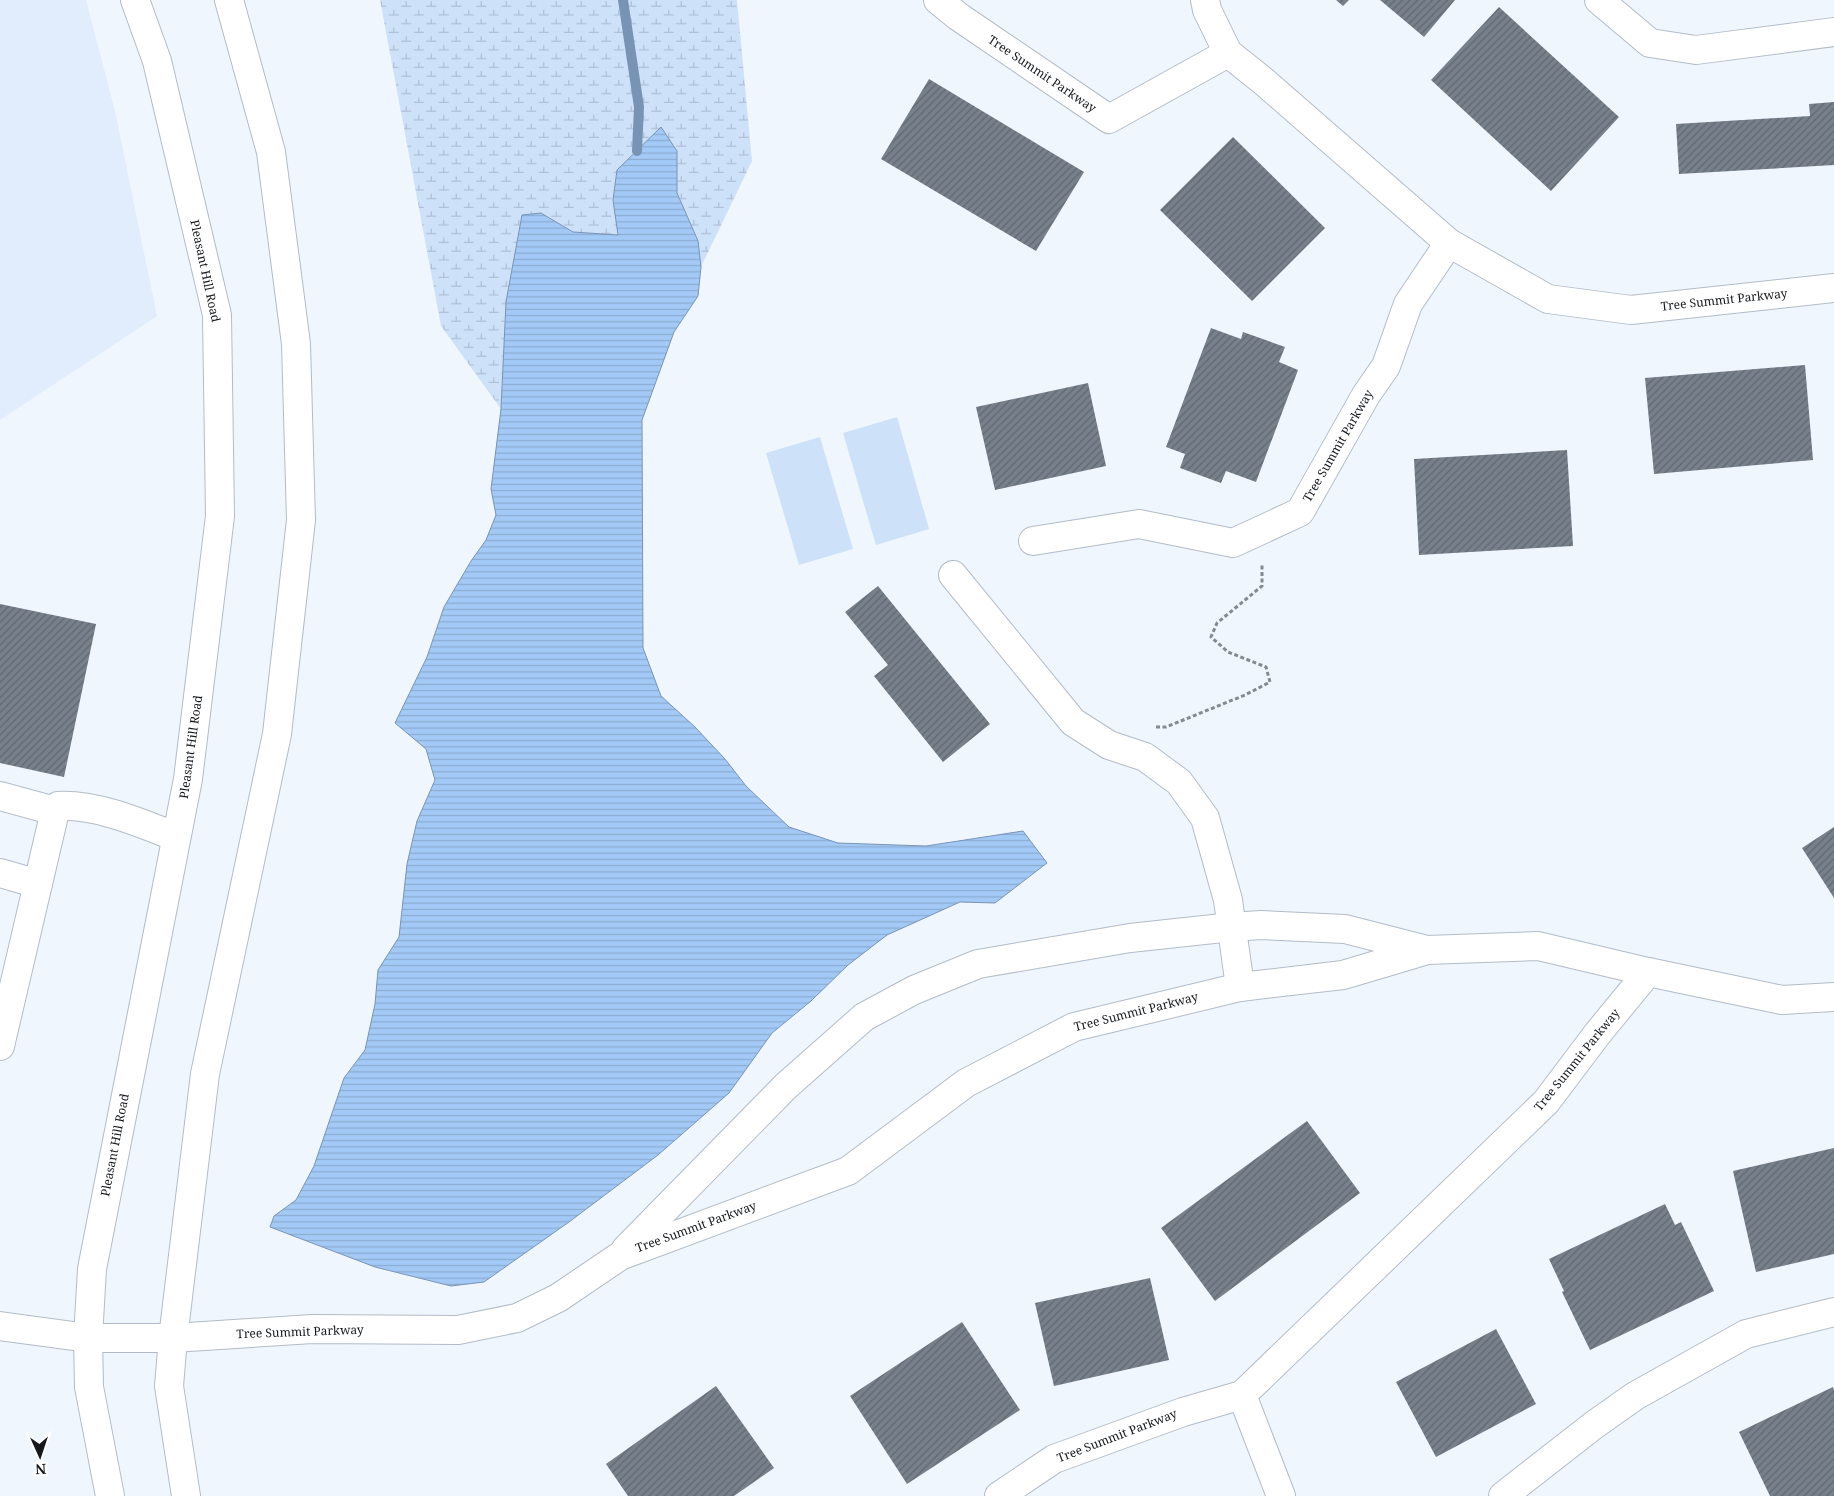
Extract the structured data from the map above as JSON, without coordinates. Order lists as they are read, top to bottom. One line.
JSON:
{"streets":{"main road":["Tree Summit Parkway","Pleasant Hill Road"]},"crossings":[["Tree Summit Parkway","Pleasant Hill Road"]],"north":"bottom"}
